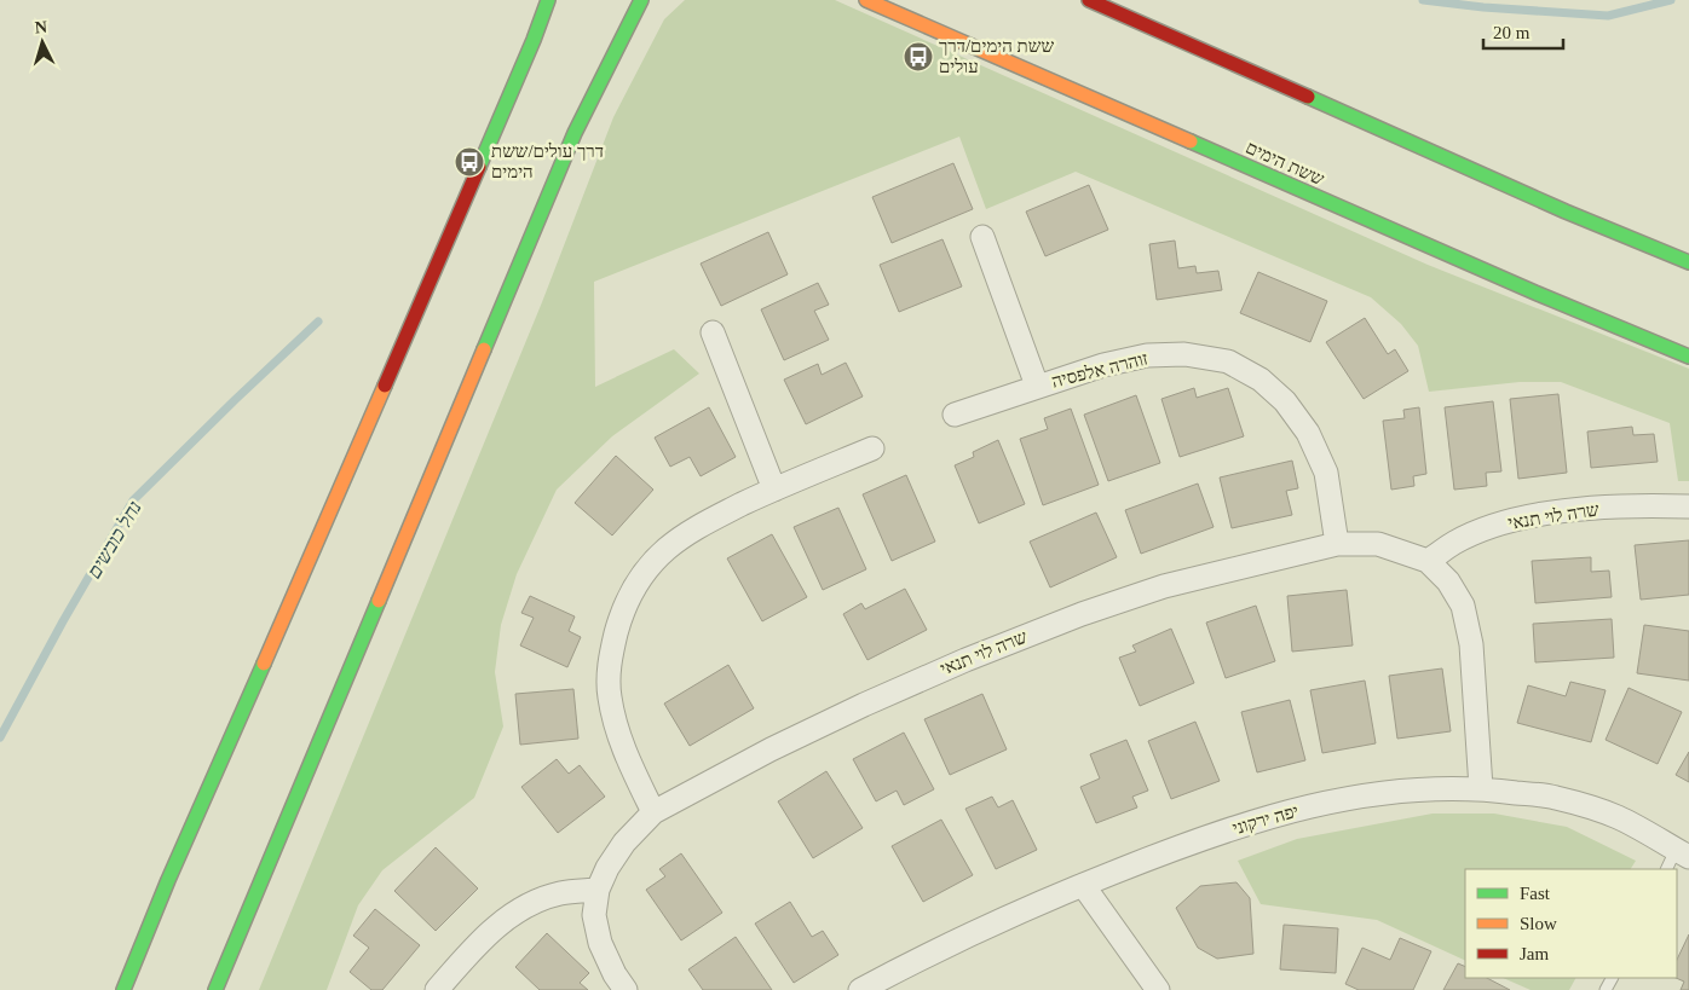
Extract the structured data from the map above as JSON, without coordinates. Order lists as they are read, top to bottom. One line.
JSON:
{"streets":{"street":["ששת הימים","זוהרה אלפסיה","שרה לוי תנאי","יפה ירקוני"]},"crossings":[["זוהרה אלפסיה","שרה לוי תנאי"],["שרה לוי תנאי","יפה ירקוני"]],"water":["נחל כובשים"],"places":{"bus stop":["ששת הימים/דרך עולים","דרך עולים/ששת הימים"]},"legend":["Fast","Slow","Jam"],"scale_bar":"20 m","north":"top"}
